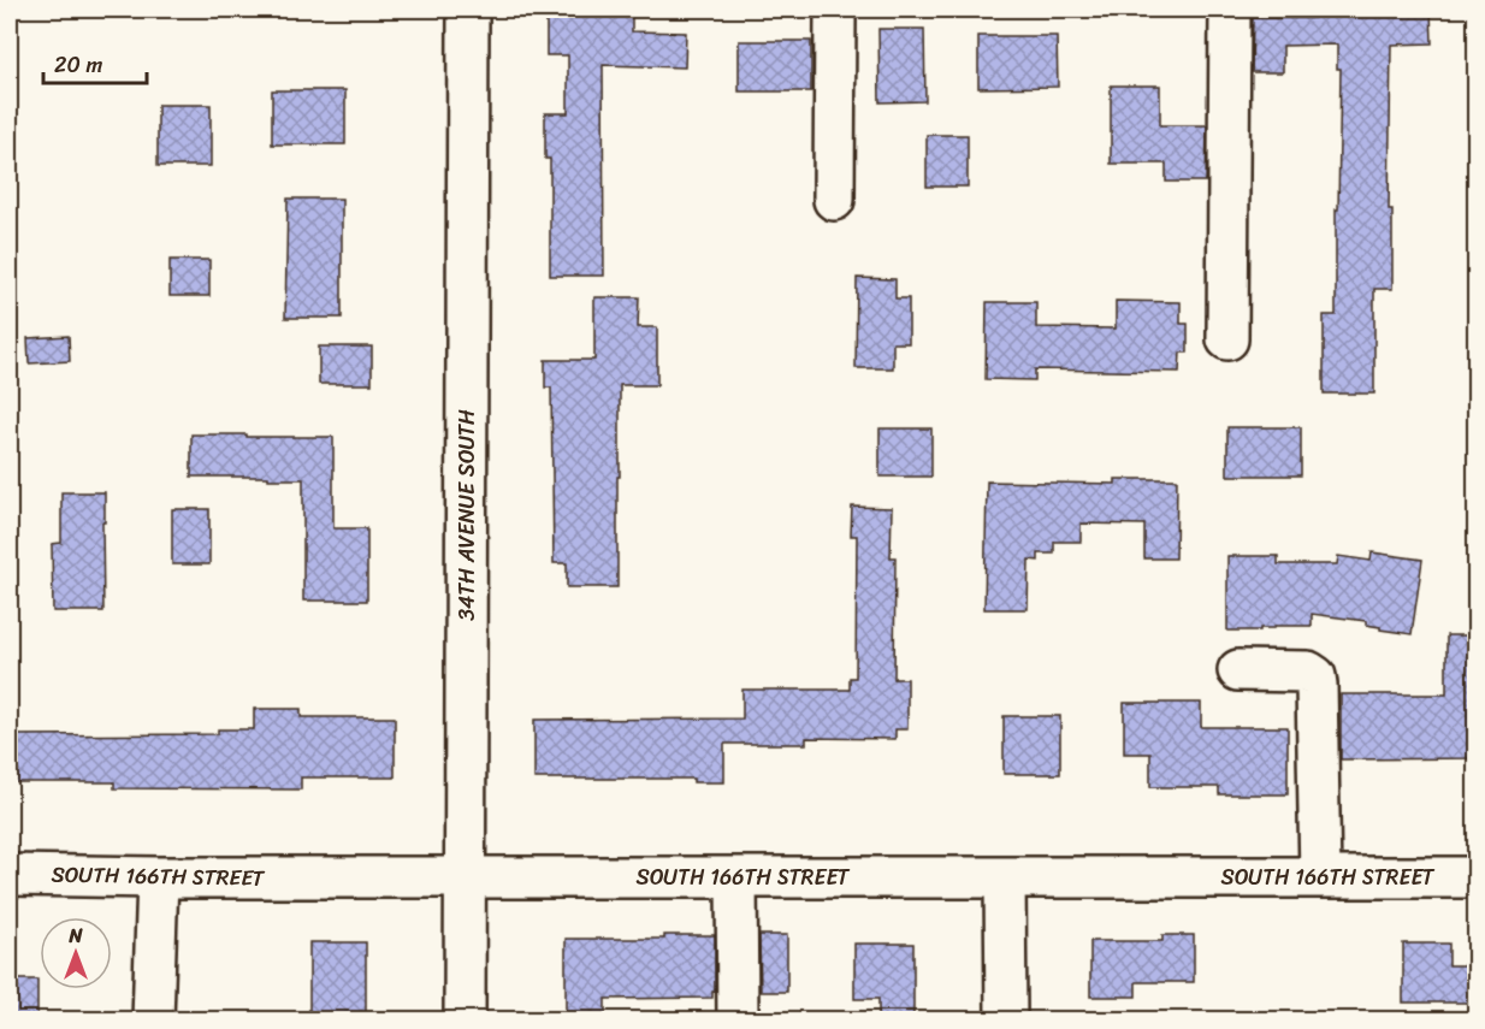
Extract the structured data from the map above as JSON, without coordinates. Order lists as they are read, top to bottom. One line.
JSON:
{"streets":{"street":["34TH AVENUE SOUTH","SOUTH 166TH STREET"]},"crossings":[["34TH AVENUE SOUTH","SOUTH 166TH STREET"]],"scale_bar":"20 m","north":"top"}
